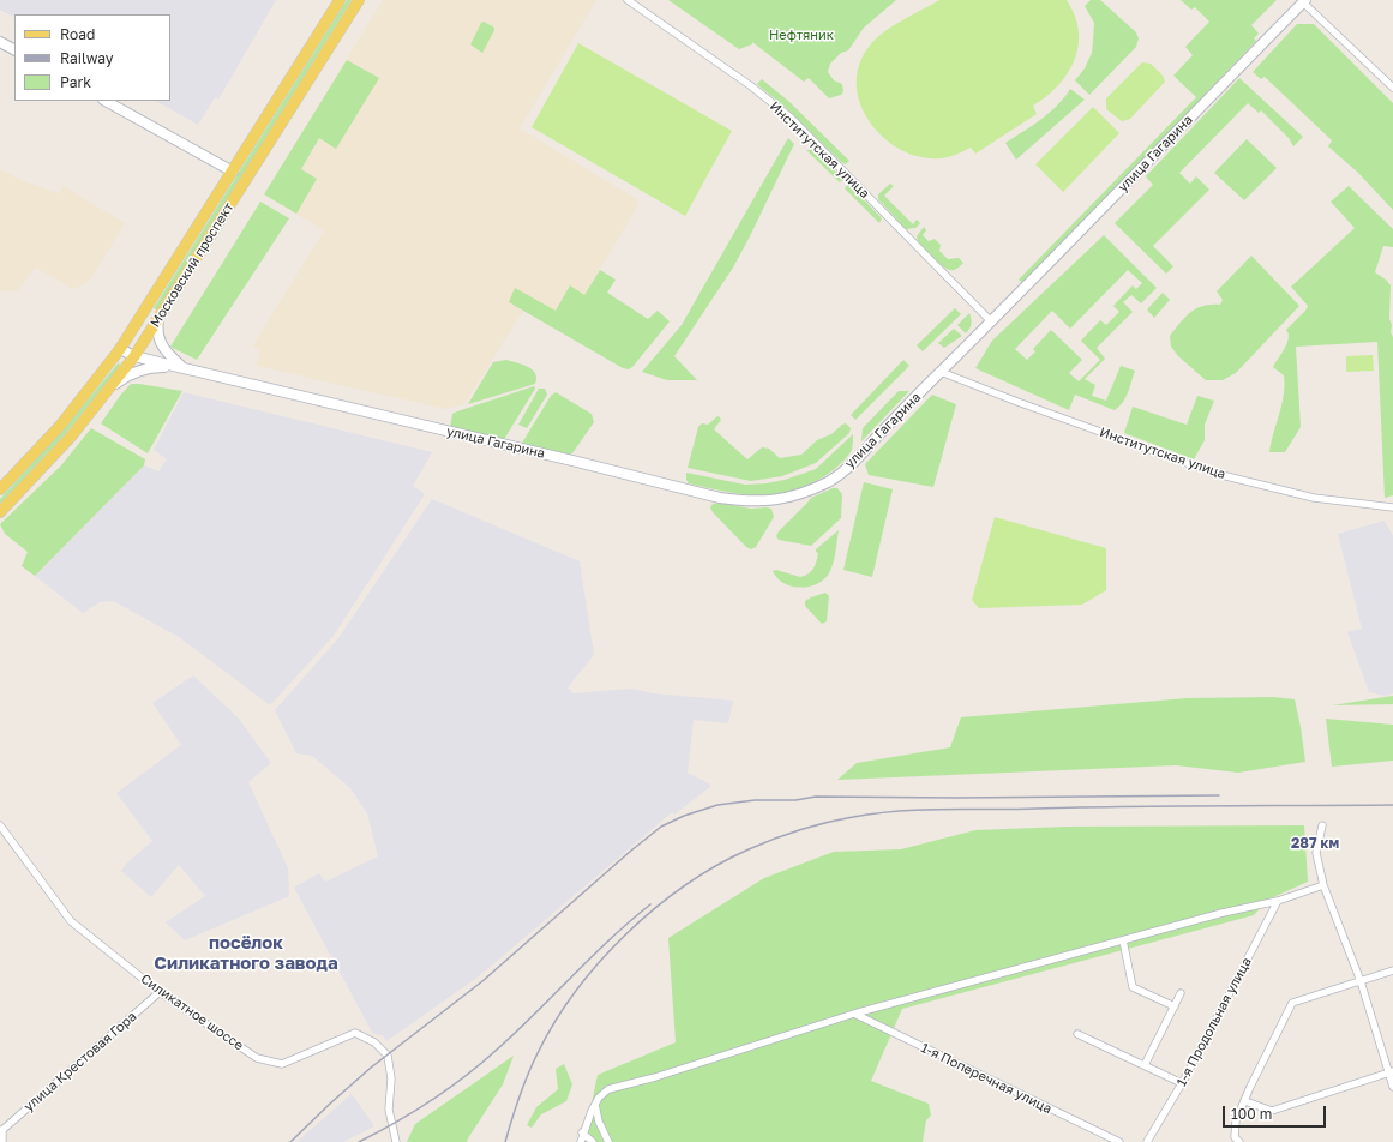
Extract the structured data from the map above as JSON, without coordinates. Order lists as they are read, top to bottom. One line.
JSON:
{"streets":{"main road":["улица Гагарина","Московский проспект"],"street":["Институтская улица","Силикатное шоссе","1-я Продольная улица","улица Крестовая Гора","1-я Поперечная улица"]},"crossings":[["Институтская улица","улица Гагарина"],["улица Гагарина","Московский проспект"],["Силикатное шоссе","улица Крестовая Гора"]],"districts":["287 км","посёлок Силикатного завода"],"parks":["Нефтяник"],"legend":["Road","Railway","Park"],"scale_bar":"100 m"}
